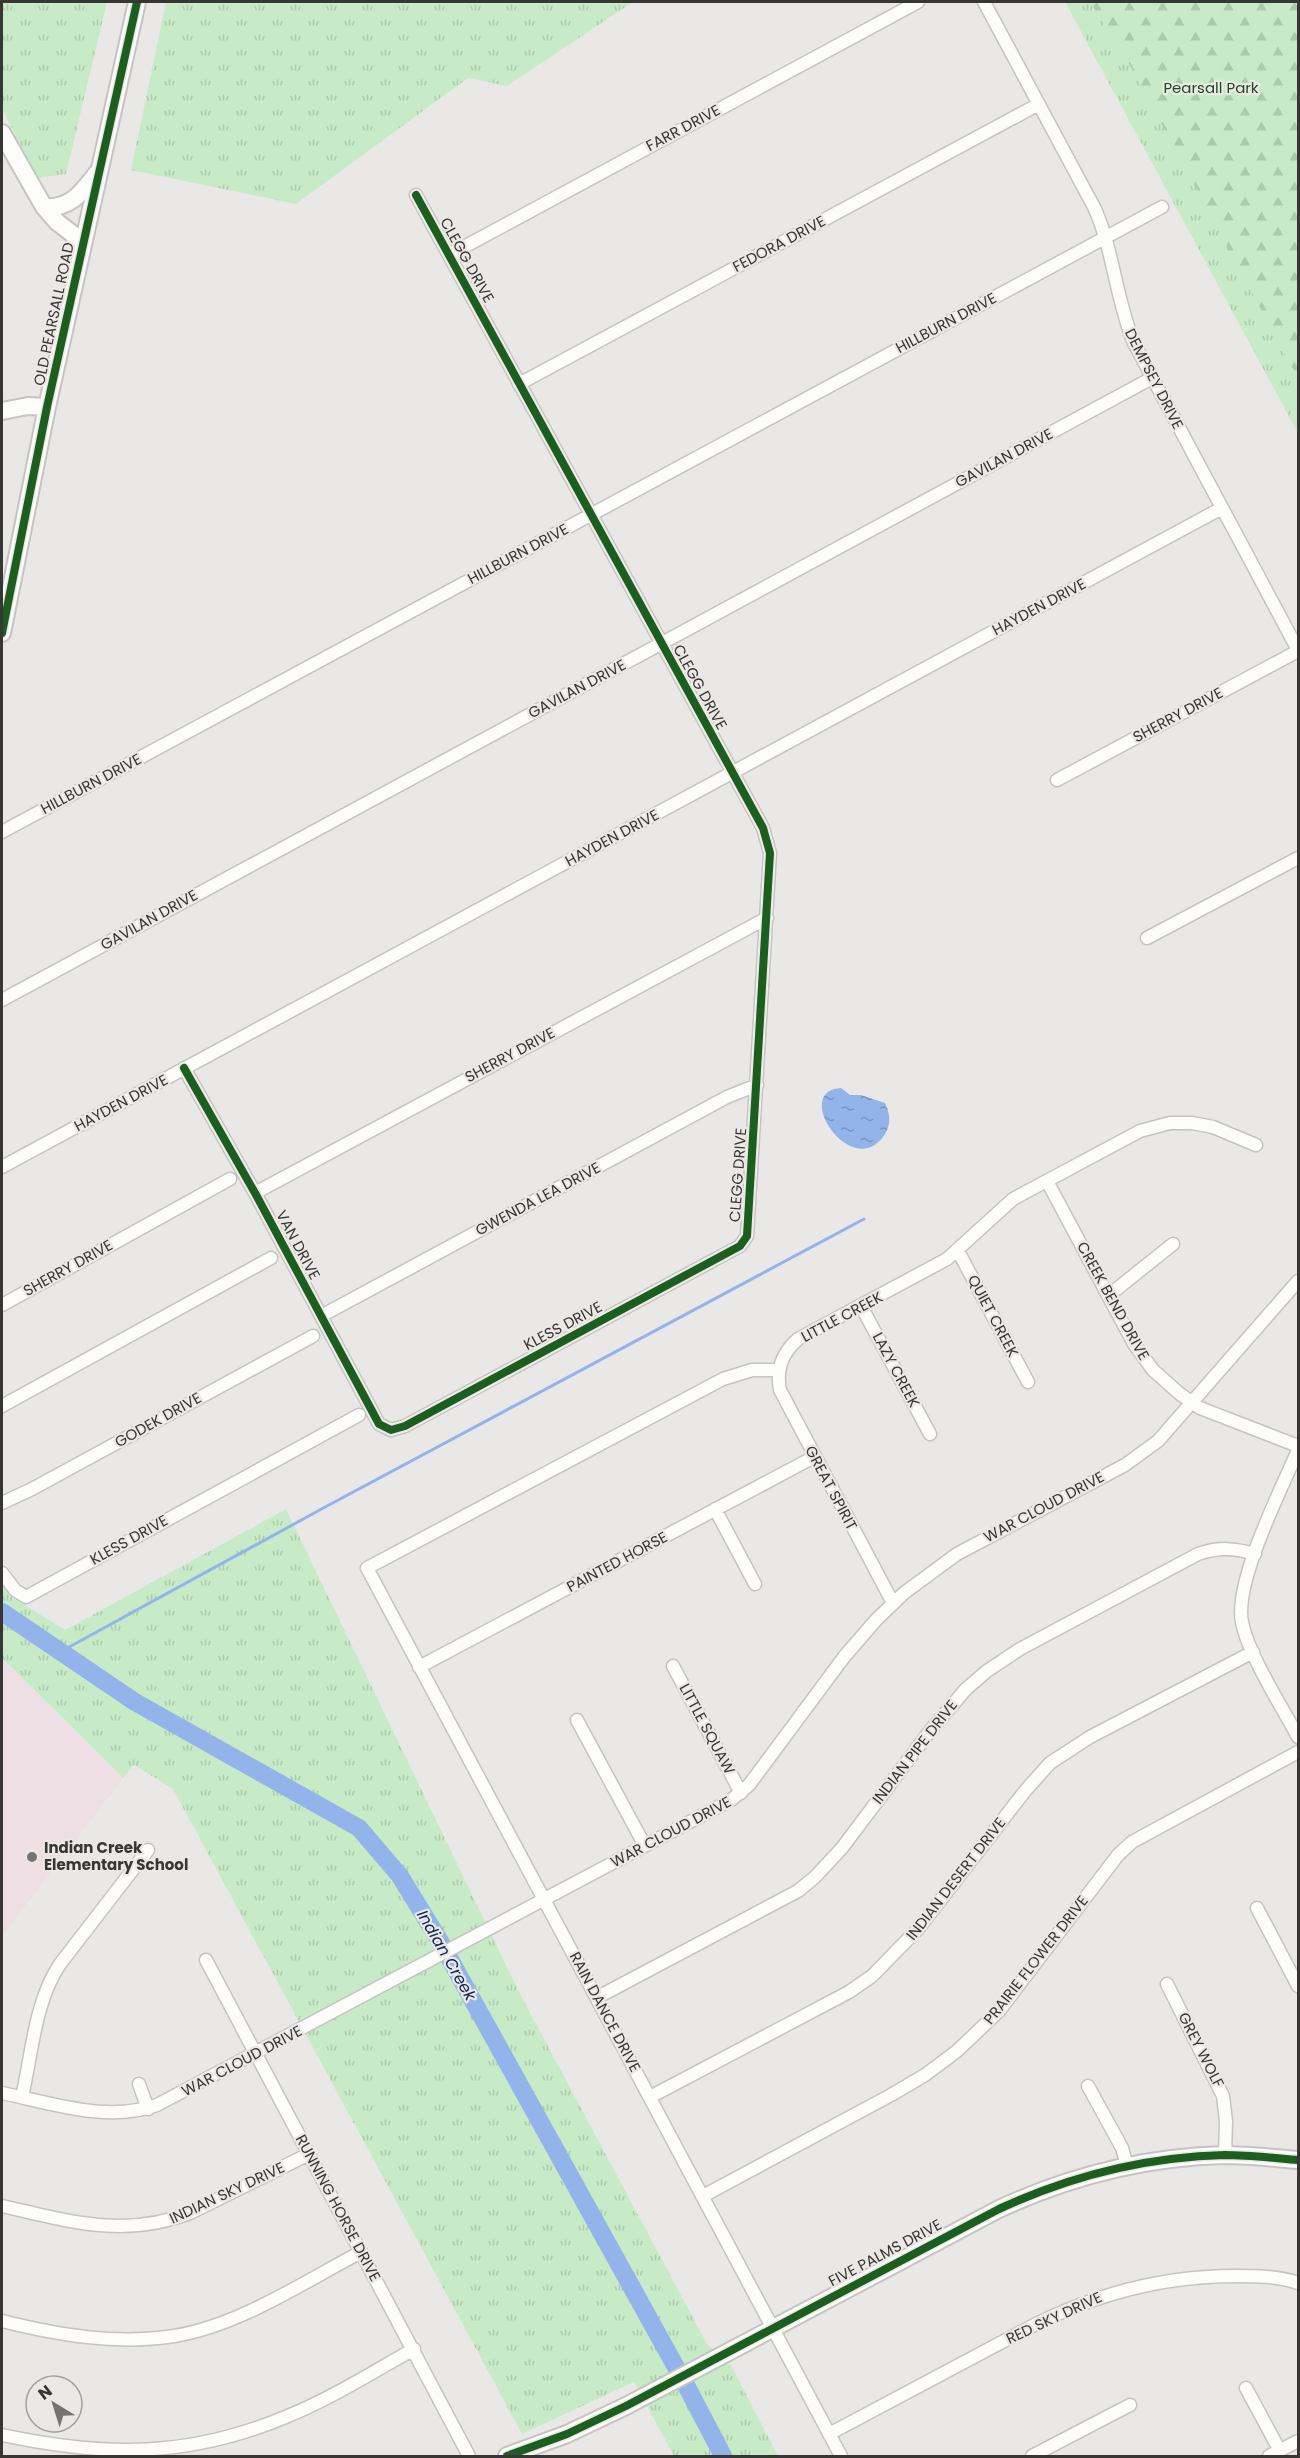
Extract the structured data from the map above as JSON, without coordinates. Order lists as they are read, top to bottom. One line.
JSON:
{"streets":{"street":["FARR DRIVE","FEDORA DRIVE","CLEGG DRIVE","OLD PEARSALL ROAD","HILLBURN DRIVE","DEMPSEY DRIVE","GAVILAN DRIVE","HAYDEN DRIVE","SHERRY DRIVE","GWENDA LEA DRIVE","VAN DRIVE","CREEK BEND DRIVE","QUIET CREEK","LITTLE CREEK","KLESS DRIVE","LAZY CREEK","GODEK DRIVE","GREAT SPIRIT","WAR CLOUD DRIVE","PAINTED HORSE","LITTLE SQUAW","INDIAN PIPE DRIVE","INDIAN DESERT DRIVE","PRAIRIE FLOWER DRIVE","RAIN DANCE DRIVE","GREY WOLF","INDIAN SKY DRIVE","RUNNING HORSE DRIVE","FIVE PALMS DRIVE","RED SKY DRIVE"]},"crossings":[["FARR DRIVE","CLEGG DRIVE"],["FEDORA DRIVE","CLEGG DRIVE"],["FEDORA DRIVE","DEMPSEY DRIVE"],["CLEGG DRIVE","HILLBURN DRIVE"],["CLEGG DRIVE","GAVILAN DRIVE"],["CLEGG DRIVE","HAYDEN DRIVE"],["CLEGG DRIVE","SHERRY DRIVE"],["CLEGG DRIVE","GWENDA LEA DRIVE"],["CLEGG DRIVE","KLESS DRIVE"],["HILLBURN DRIVE","DEMPSEY DRIVE"],["DEMPSEY DRIVE","GAVILAN DRIVE"],["DEMPSEY DRIVE","HAYDEN DRIVE"],["DEMPSEY DRIVE","SHERRY DRIVE"],["HAYDEN DRIVE","VAN DRIVE"],["SHERRY DRIVE","VAN DRIVE"],["GWENDA LEA DRIVE","VAN DRIVE"],["VAN DRIVE","KLESS DRIVE"],["CREEK BEND DRIVE","LITTLE CREEK"],["CREEK BEND DRIVE","WAR CLOUD DRIVE"],["QUIET CREEK","LITTLE CREEK"],["LITTLE CREEK","LAZY CREEK"],["LITTLE CREEK","GREAT SPIRIT"],["LITTLE CREEK","RAIN DANCE DRIVE"],["GREAT SPIRIT","WAR CLOUD DRIVE"],["GREAT SPIRIT","PAINTED HORSE"],["GREAT SPIRIT","RAIN DANCE DRIVE"],["WAR CLOUD DRIVE","LITTLE SQUAW"],["WAR CLOUD DRIVE","RAIN DANCE DRIVE"],["WAR CLOUD DRIVE","RUNNING HORSE DRIVE"],["PAINTED HORSE","RAIN DANCE DRIVE"],["INDIAN PIPE DRIVE","RAIN DANCE DRIVE"],["INDIAN DESERT DRIVE","RAIN DANCE DRIVE"],["PRAIRIE FLOWER DRIVE","RAIN DANCE DRIVE"],["RAIN DANCE DRIVE","FIVE PALMS DRIVE"],["RAIN DANCE DRIVE","RED SKY DRIVE"],["GREY WOLF","FIVE PALMS DRIVE"],["INDIAN SKY DRIVE","RUNNING HORSE DRIVE"]],"water":["Indian Creek"],"parks":["Pearsall Park"],"places":["Indian Creek Elementary School"],"north":"top left"}
